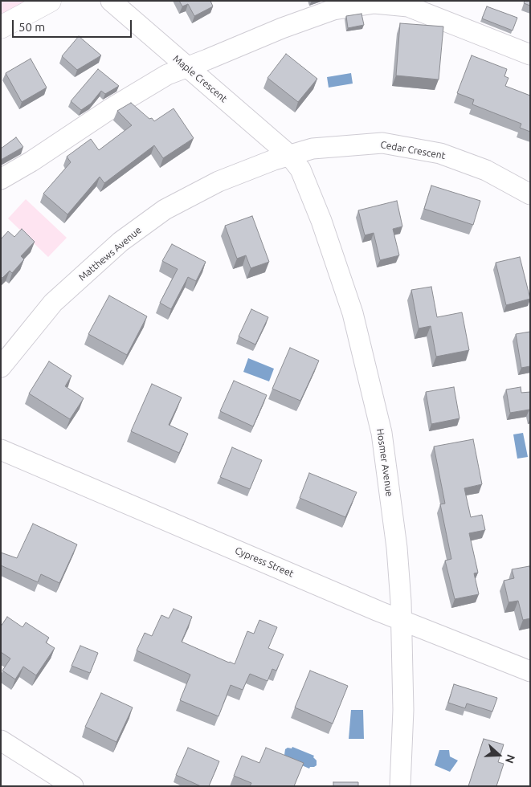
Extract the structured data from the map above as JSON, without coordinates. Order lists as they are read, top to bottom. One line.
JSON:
{"streets":{"street":["Maple Crescent","Cedar Crescent","Matthews Avenue","Hosmer Avenue","Cypress Street"]},"crossings":[["Maple Crescent","Cedar Crescent"],["Maple Crescent","Matthews Avenue"],["Maple Crescent","Hosmer Avenue"],["Cedar Crescent","Matthews Avenue"],["Cedar Crescent","Hosmer Avenue"],["Matthews Avenue","Hosmer Avenue"],["Hosmer Avenue","Cypress Street"]],"scale_bar":"50 m","north":"right"}
